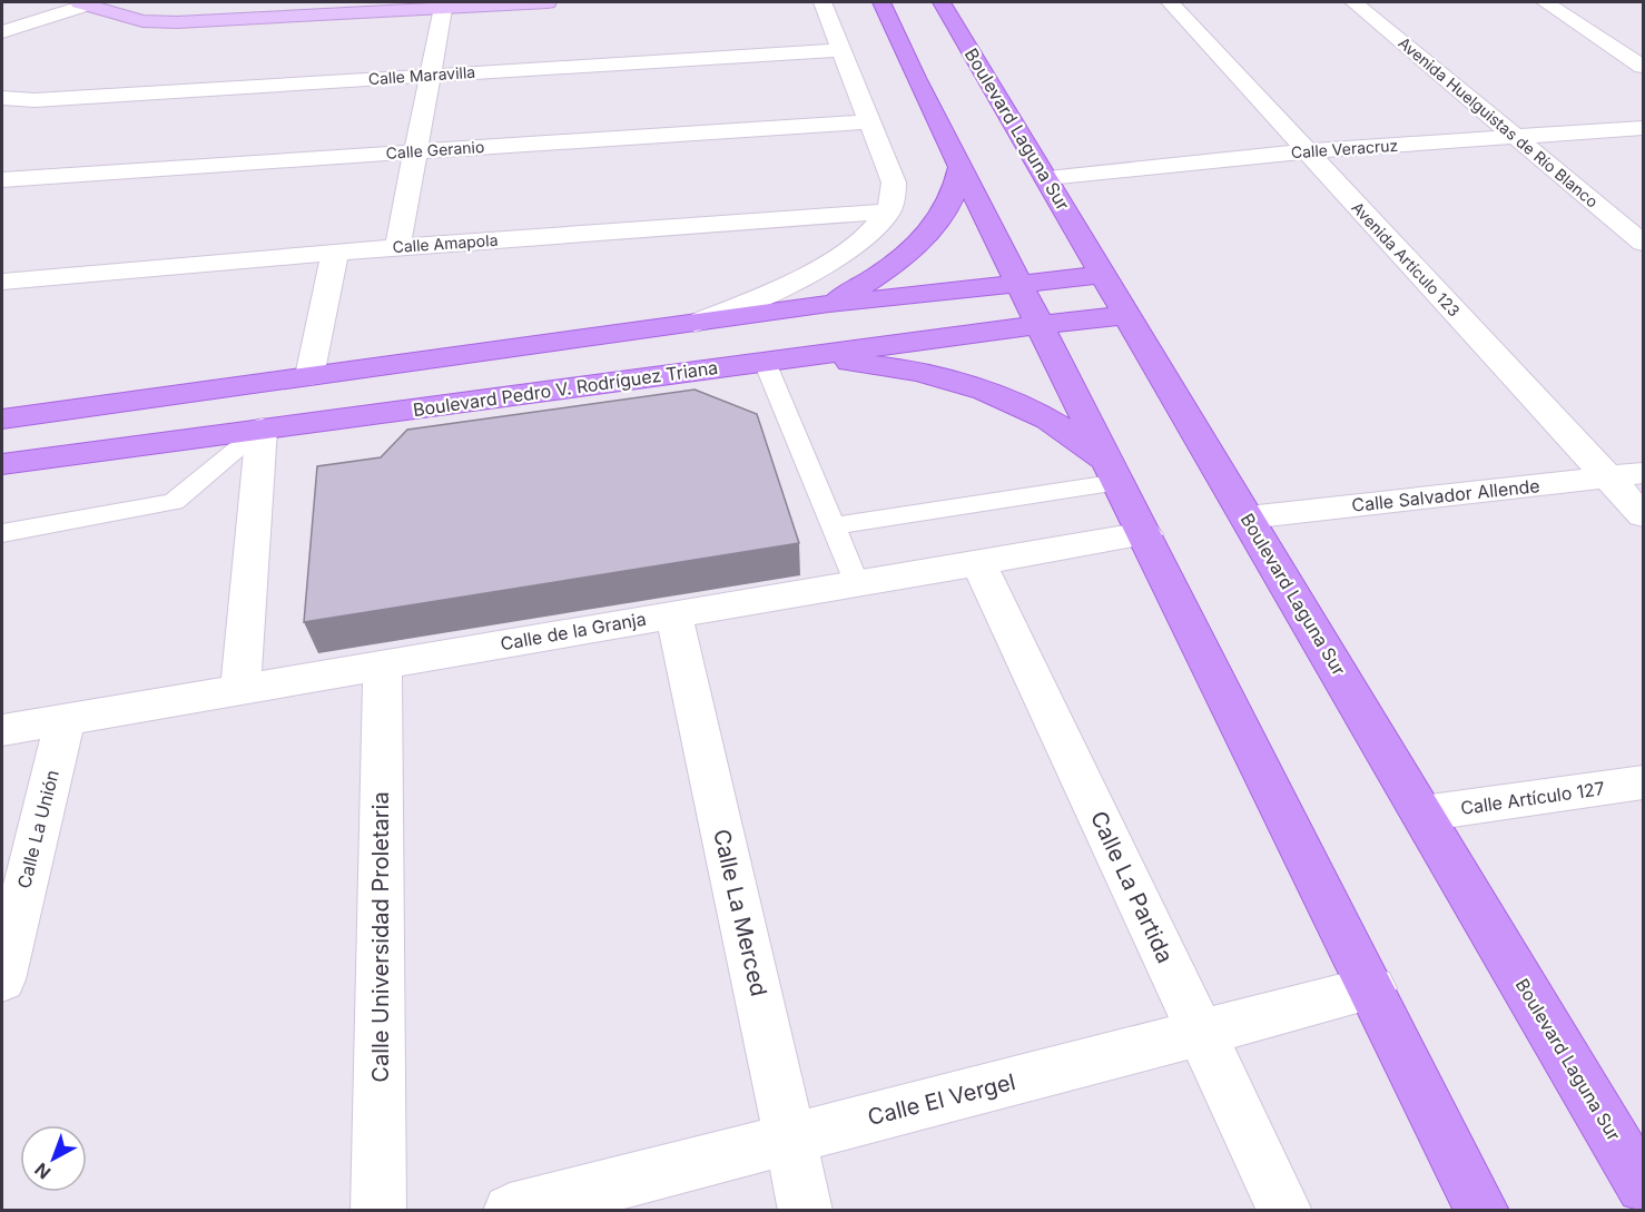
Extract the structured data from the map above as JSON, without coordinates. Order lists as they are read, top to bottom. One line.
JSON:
{"streets":{"main road":["Boulevard Laguna Sur","Boulevard Pedro V. Rodríguez Triana"],"street":["Calle Maravilla","Avenida Huelguistas de Río Blanco","Calle Veracruz","Calle Geranio","Calle Amapola","Avenida Artículo 123","Calle Salvador Allende","Calle de la Granja","Calle Artículo 127","Calle La Unión","Calle La Partida","Calle La Merced","Calle Universidad Proletaria","Calle El Vergel"]},"crossings":[["Avenida Huelguistas de Río Blanco","Calle Veracruz"],["Boulevard Laguna Sur","Calle Veracruz"],["Boulevard Laguna Sur","Boulevard Pedro V. Rodríguez Triana"],["Boulevard Laguna Sur","Calle Salvador Allende"],["Boulevard Laguna Sur","Calle Artículo 127"],["Calle Veracruz","Avenida Artículo 123"],["Avenida Artículo 123","Calle Salvador Allende"],["Calle de la Granja","Calle La Unión"],["Calle de la Granja","Calle La Partida"],["Calle de la Granja","Calle La Merced"],["Calle de la Granja","Calle Universidad Proletaria"],["Calle La Partida","Calle El Vergel"],["Calle La Merced","Calle El Vergel"]],"north":"bottom left"}
